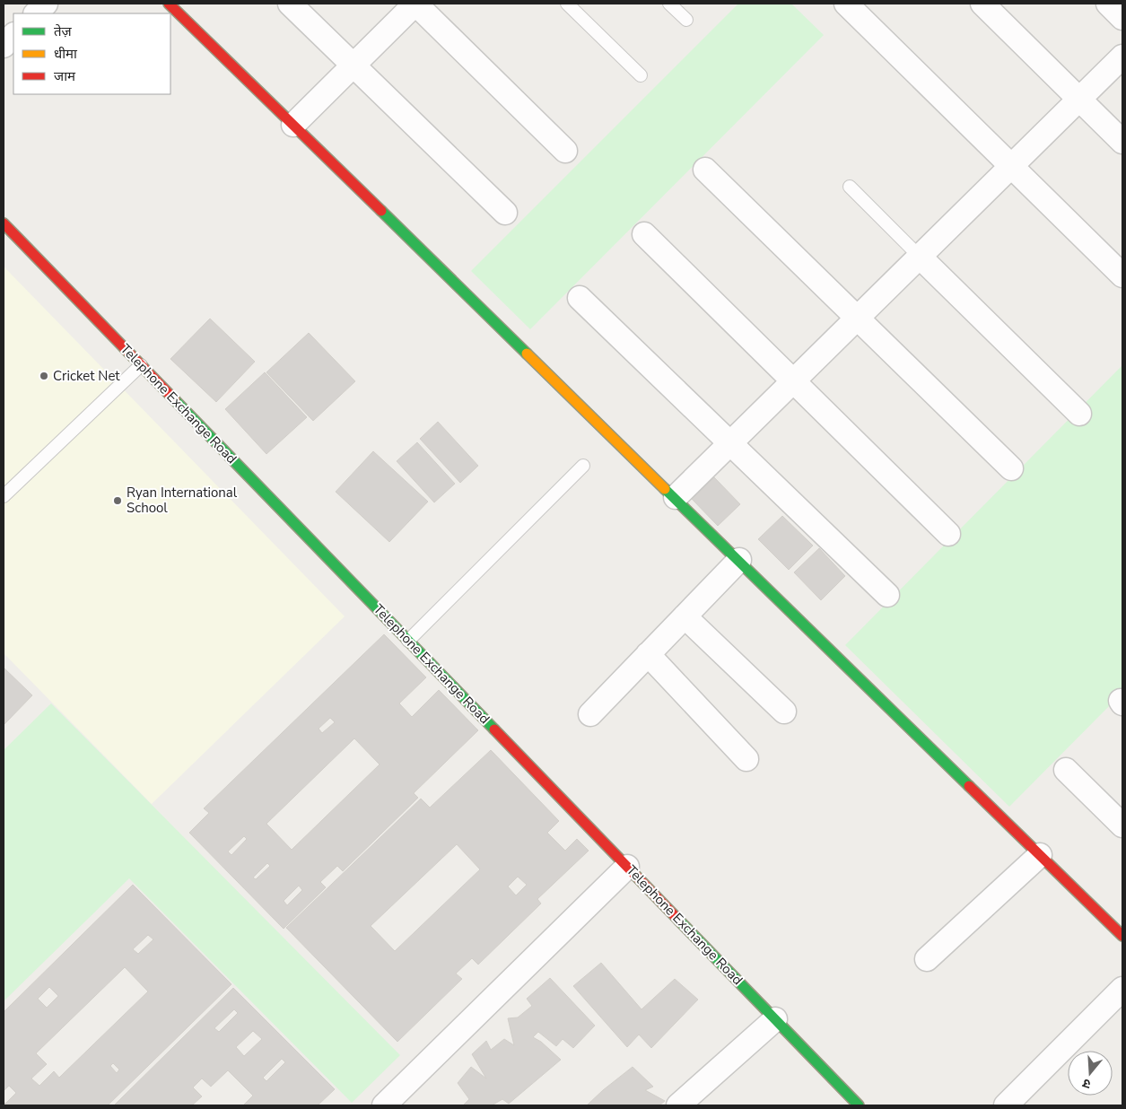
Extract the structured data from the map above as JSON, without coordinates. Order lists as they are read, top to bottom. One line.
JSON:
{"streets":{"street":["Telephone Exchange Road"]},"places":["Cricket Net","Ryan International School"],"legend":["तेज़","धीमा","जाम"],"north":"bottom"}
